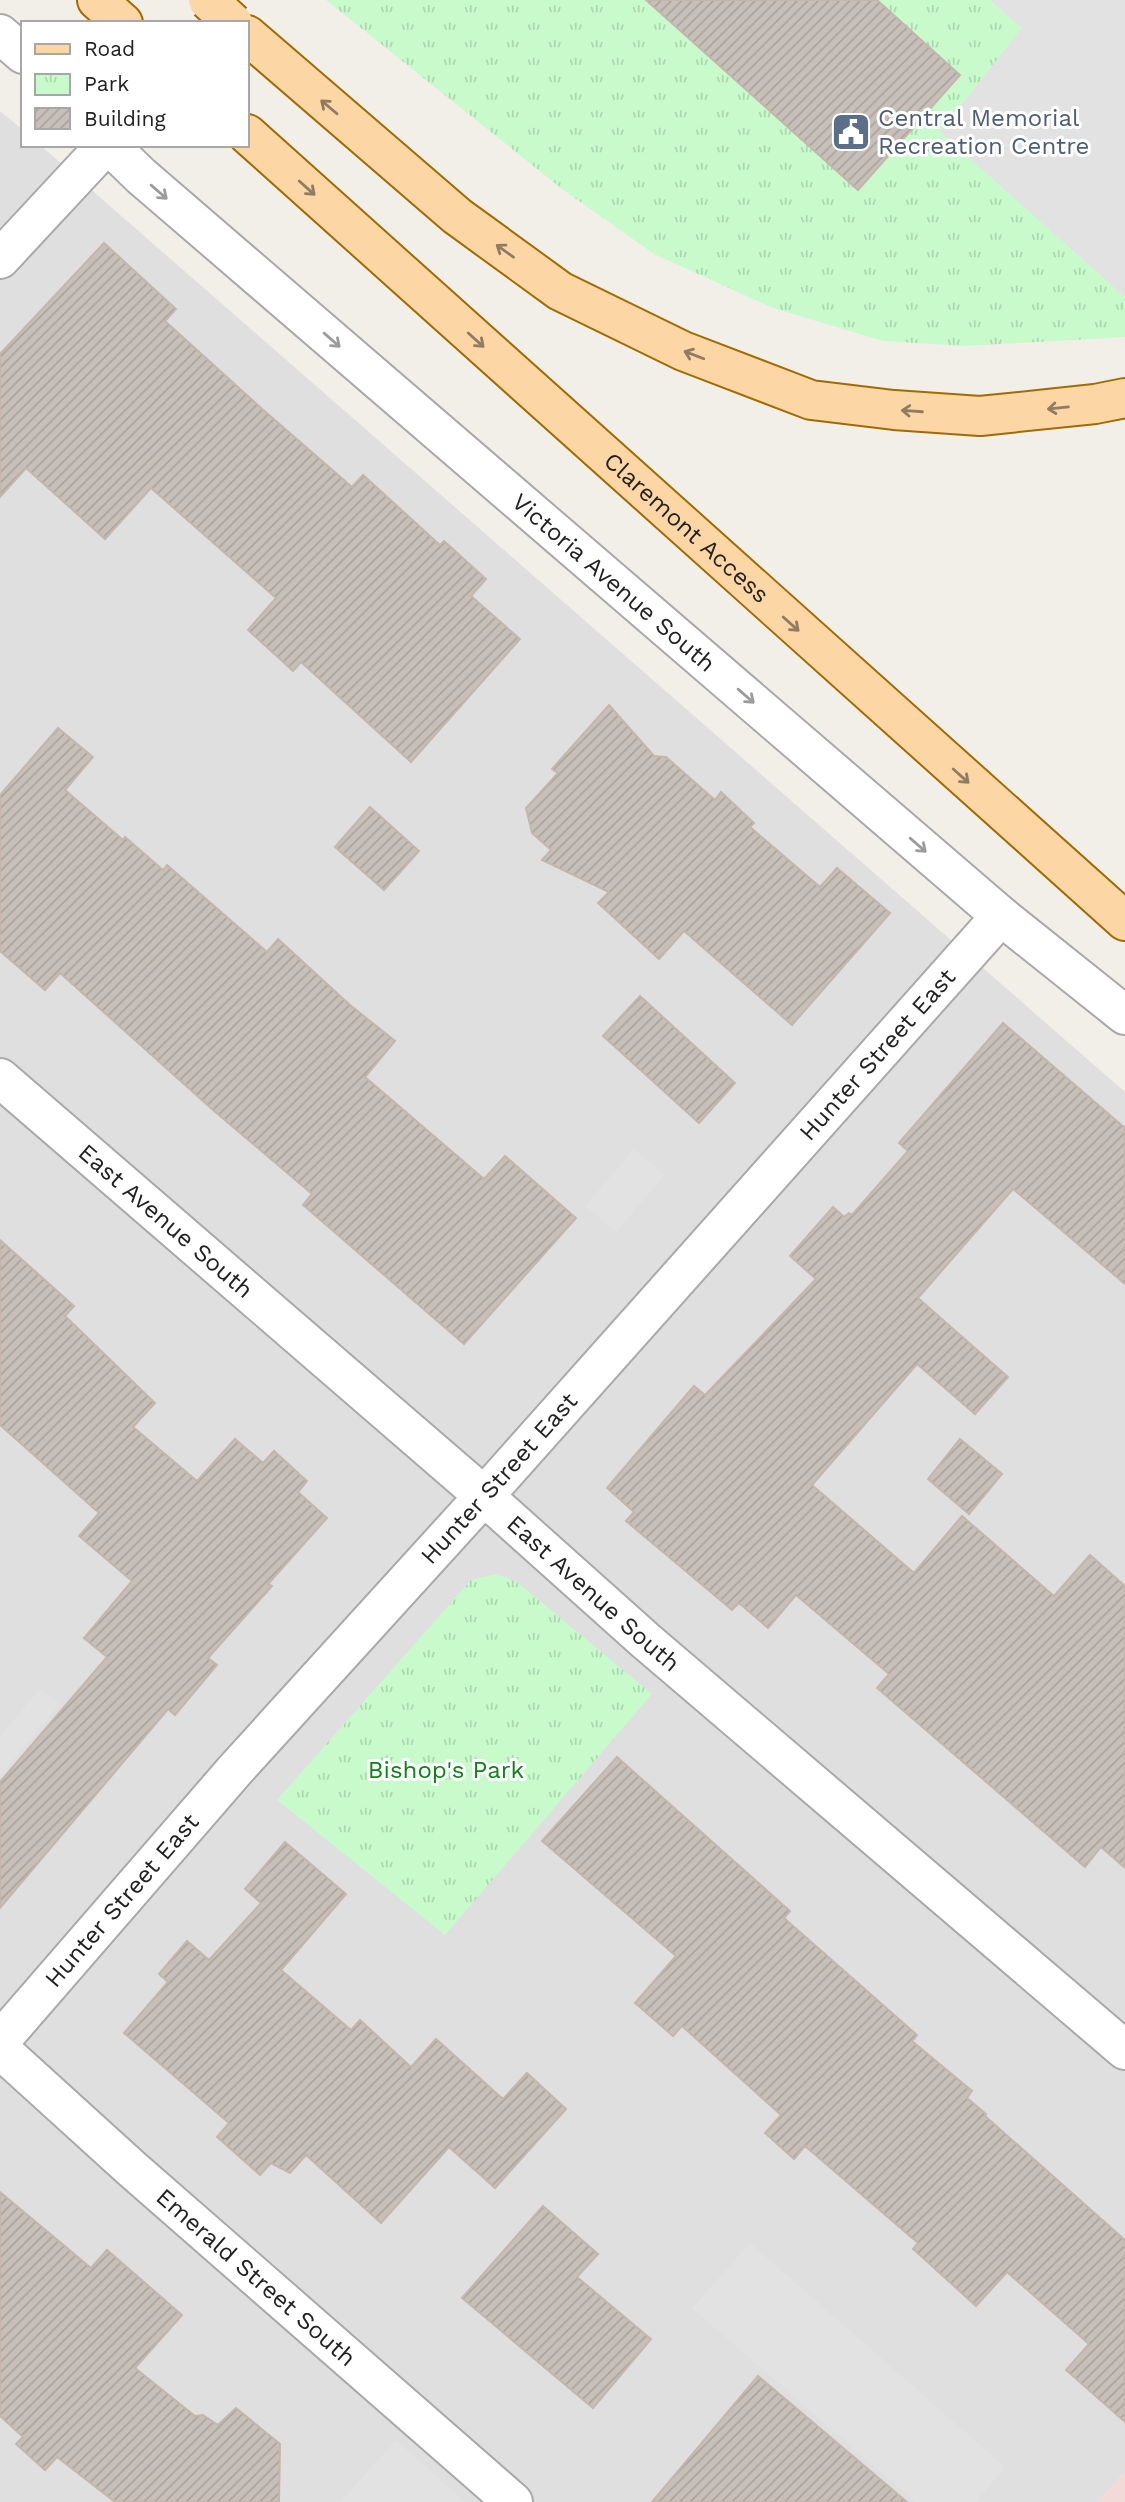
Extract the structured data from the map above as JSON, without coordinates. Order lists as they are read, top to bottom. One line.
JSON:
{"streets":{"main road":["Claremont Access"],"street":["Victoria Avenue South","Hunter Street East","East Avenue South","Emerald Street South"]},"crossings":[["Victoria Avenue South","Hunter Street East"],["Hunter Street East","East Avenue South"]],"one_way":["Claremont Access","Victoria Avenue South"],"parks":["Bishop's Park"],"places":{"public building":["Central Memorial Recreation Centre"]},"legend":["Road","Park","Building"]}
